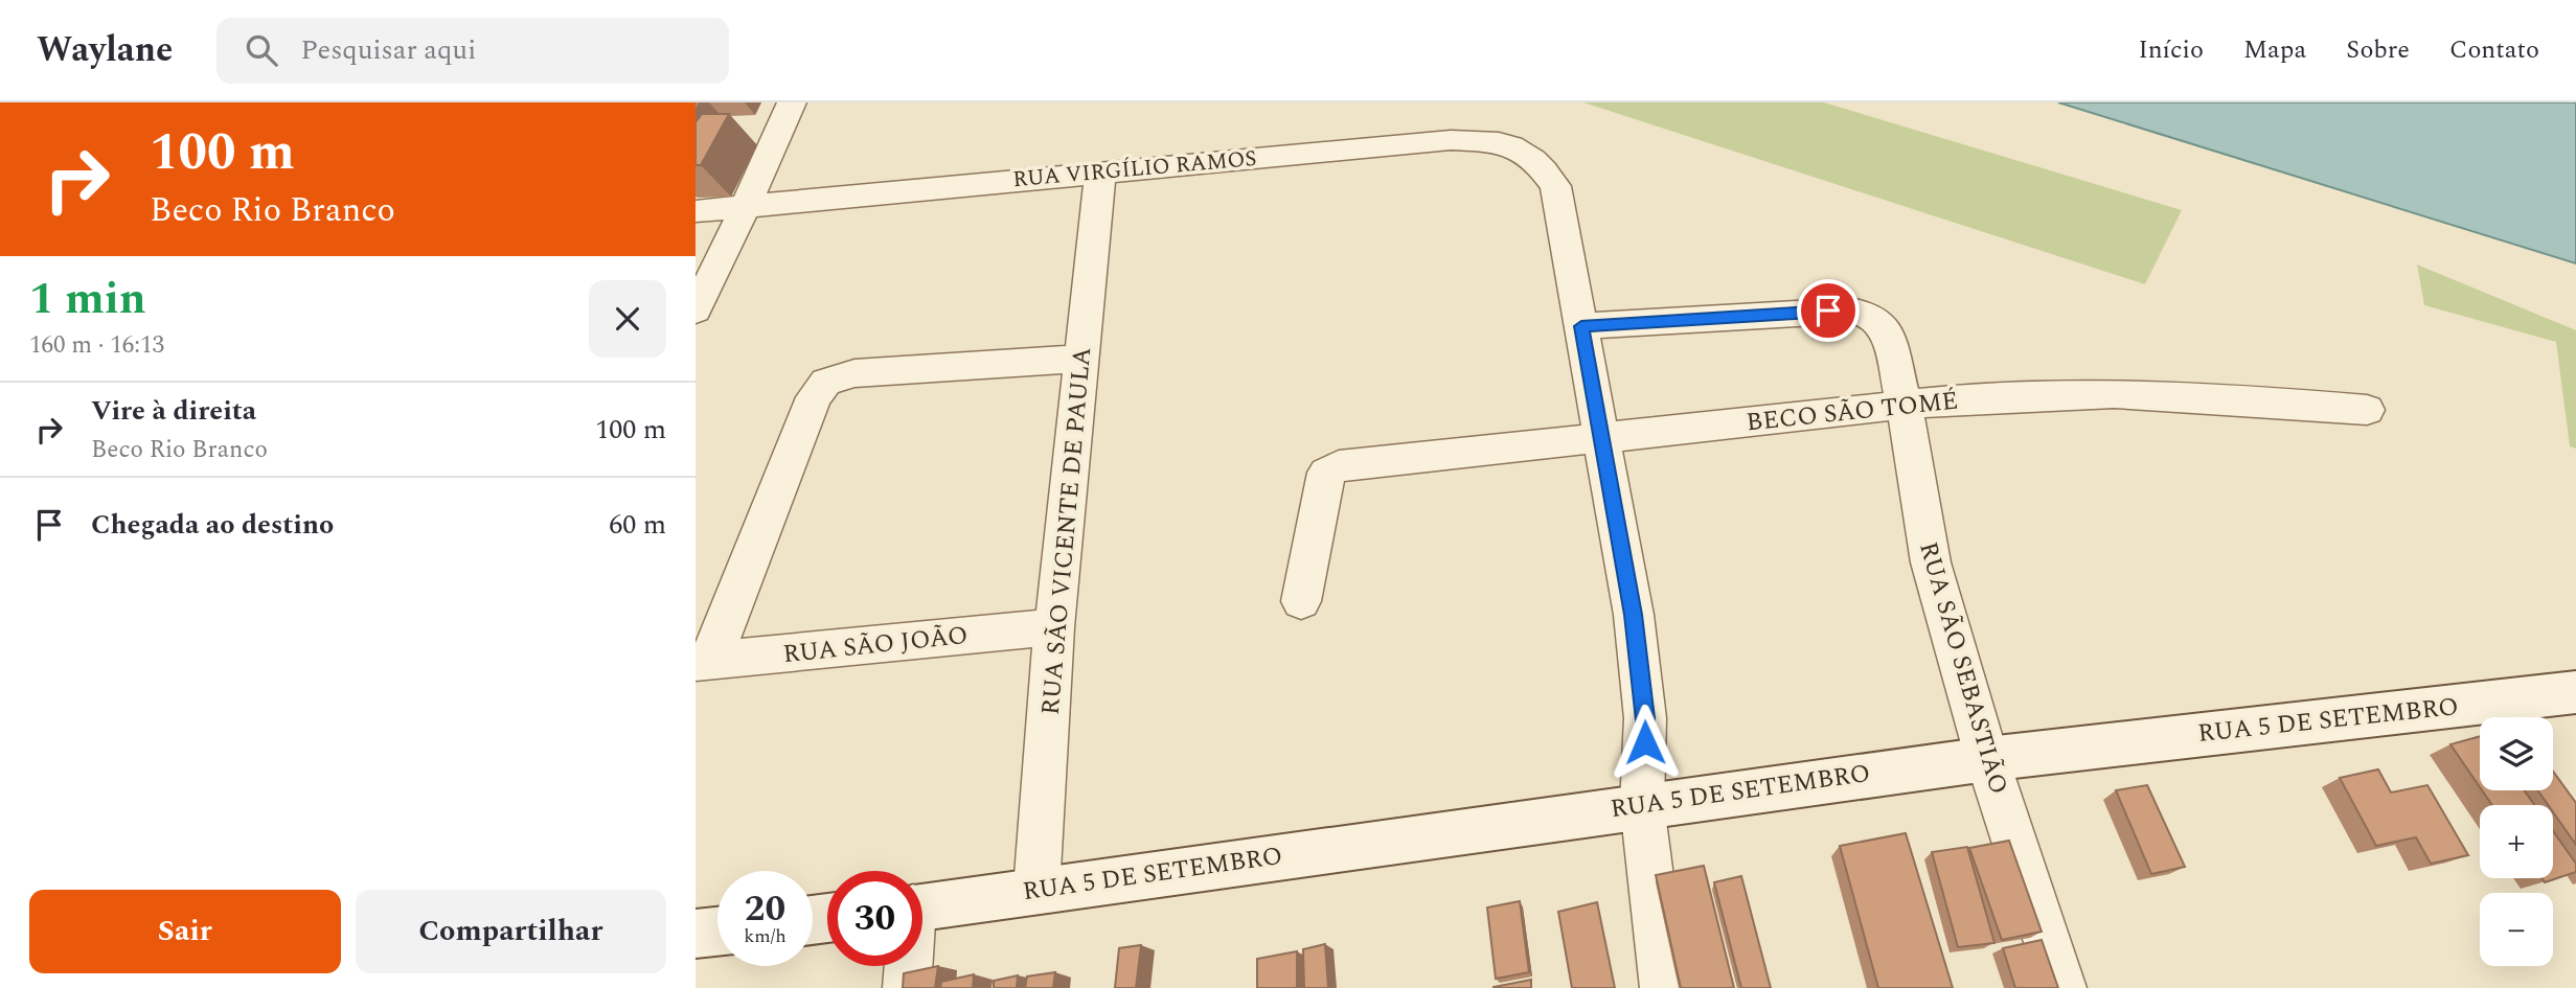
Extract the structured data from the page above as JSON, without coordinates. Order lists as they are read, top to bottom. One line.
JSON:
{"streets":{"street":["RUA VIRGÍLIO RAMOS","BECO SÃO TOMÉ","RUA SÃO VICENTE DE PAULA","RUA SÃO JOÃO","RUA SÃO SEBASTIÃO","RUA 5 DE SETEMBRO"]},"crossings":[["RUA VIRGÍLIO RAMOS","RUA SÃO VICENTE DE PAULA"],["RUA VIRGÍLIO RAMOS","RUA SÃO SEBASTIÃO"],["BECO SÃO TOMÉ","RUA SÃO SEBASTIÃO"],["RUA SÃO VICENTE DE PAULA","RUA SÃO JOÃO"],["RUA SÃO VICENTE DE PAULA","RUA 5 DE SETEMBRO"],["RUA SÃO SEBASTIÃO","RUA 5 DE SETEMBRO"]],"page":{"header":"Waylane","search":"Pesquisar aqui","nav":["Início","Mapa","Sobre","Contato"],"turn":["100 m","Beco Rio Branco"],"heading":["1 min","160 m · 16:13"],"list":[{"name":"Vire à direita","note":"Beco Rio Branco","value":"100 m"},{"name":"Chegada ao destino","value":"60 m"}],"map_buttons":["+","−"],"speed":"20 km/h","limit":"30","buttons":["Sair","Compartilhar"]}}
